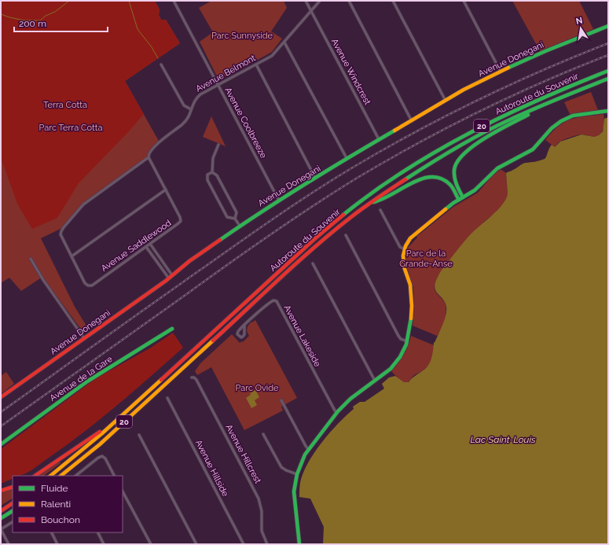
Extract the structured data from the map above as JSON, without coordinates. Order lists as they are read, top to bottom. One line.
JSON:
{"streets":{"main road":["Avenue Donegani","Autoroute du Souvenir","20","Avenue de la Gare"],"street":["Avenue Windcrest","Avenue Belmont","Avenue Coolbreeze","Avenue Saddlewood","Avenue Lakeside","Avenue Hillcrest","Avenue Hillside"]},"crossings":[["Avenue Donegani","Avenue Windcrest"],["Avenue Donegani","Avenue Coolbreeze"],["Avenue Windcrest","Avenue Belmont"],["Avenue Belmont","Avenue Coolbreeze"],["Avenue Belmont","Avenue Saddlewood"]],"water":["Lac Saint-Louis"],"parks":["Parc Sunnyside","Terra Cotta","Parc Terra Cotta","Parc de la Grande-Anse","Parc Ovide"],"legend":["Fluide","Ralenti","Bouchon"],"scale_bar":"200 m","north":"top"}
